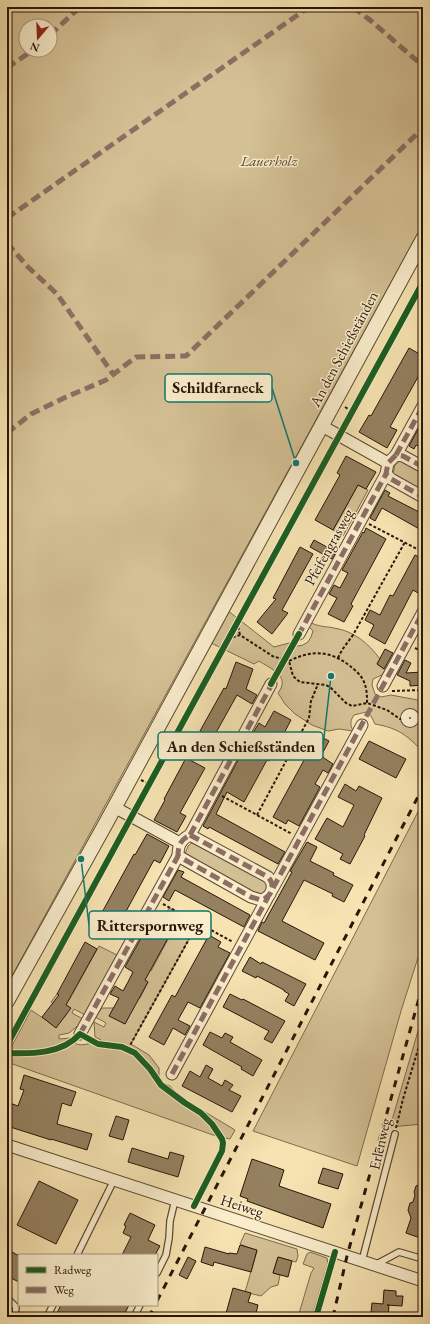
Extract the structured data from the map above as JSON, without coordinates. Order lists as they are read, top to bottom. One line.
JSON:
{"streets":{"street":["An den Schießständen","Pfeifengrasweg","Heiweg"],"lane":["Erlenweg"]},"crossings":[["Erlenweg","Heiweg"]],"parks":["Lauerholz"],"places":["Schildfarneck","An den Schießständen","Ritterspornweg"],"legend":["Radweg","Weg"],"north":"bottom"}
